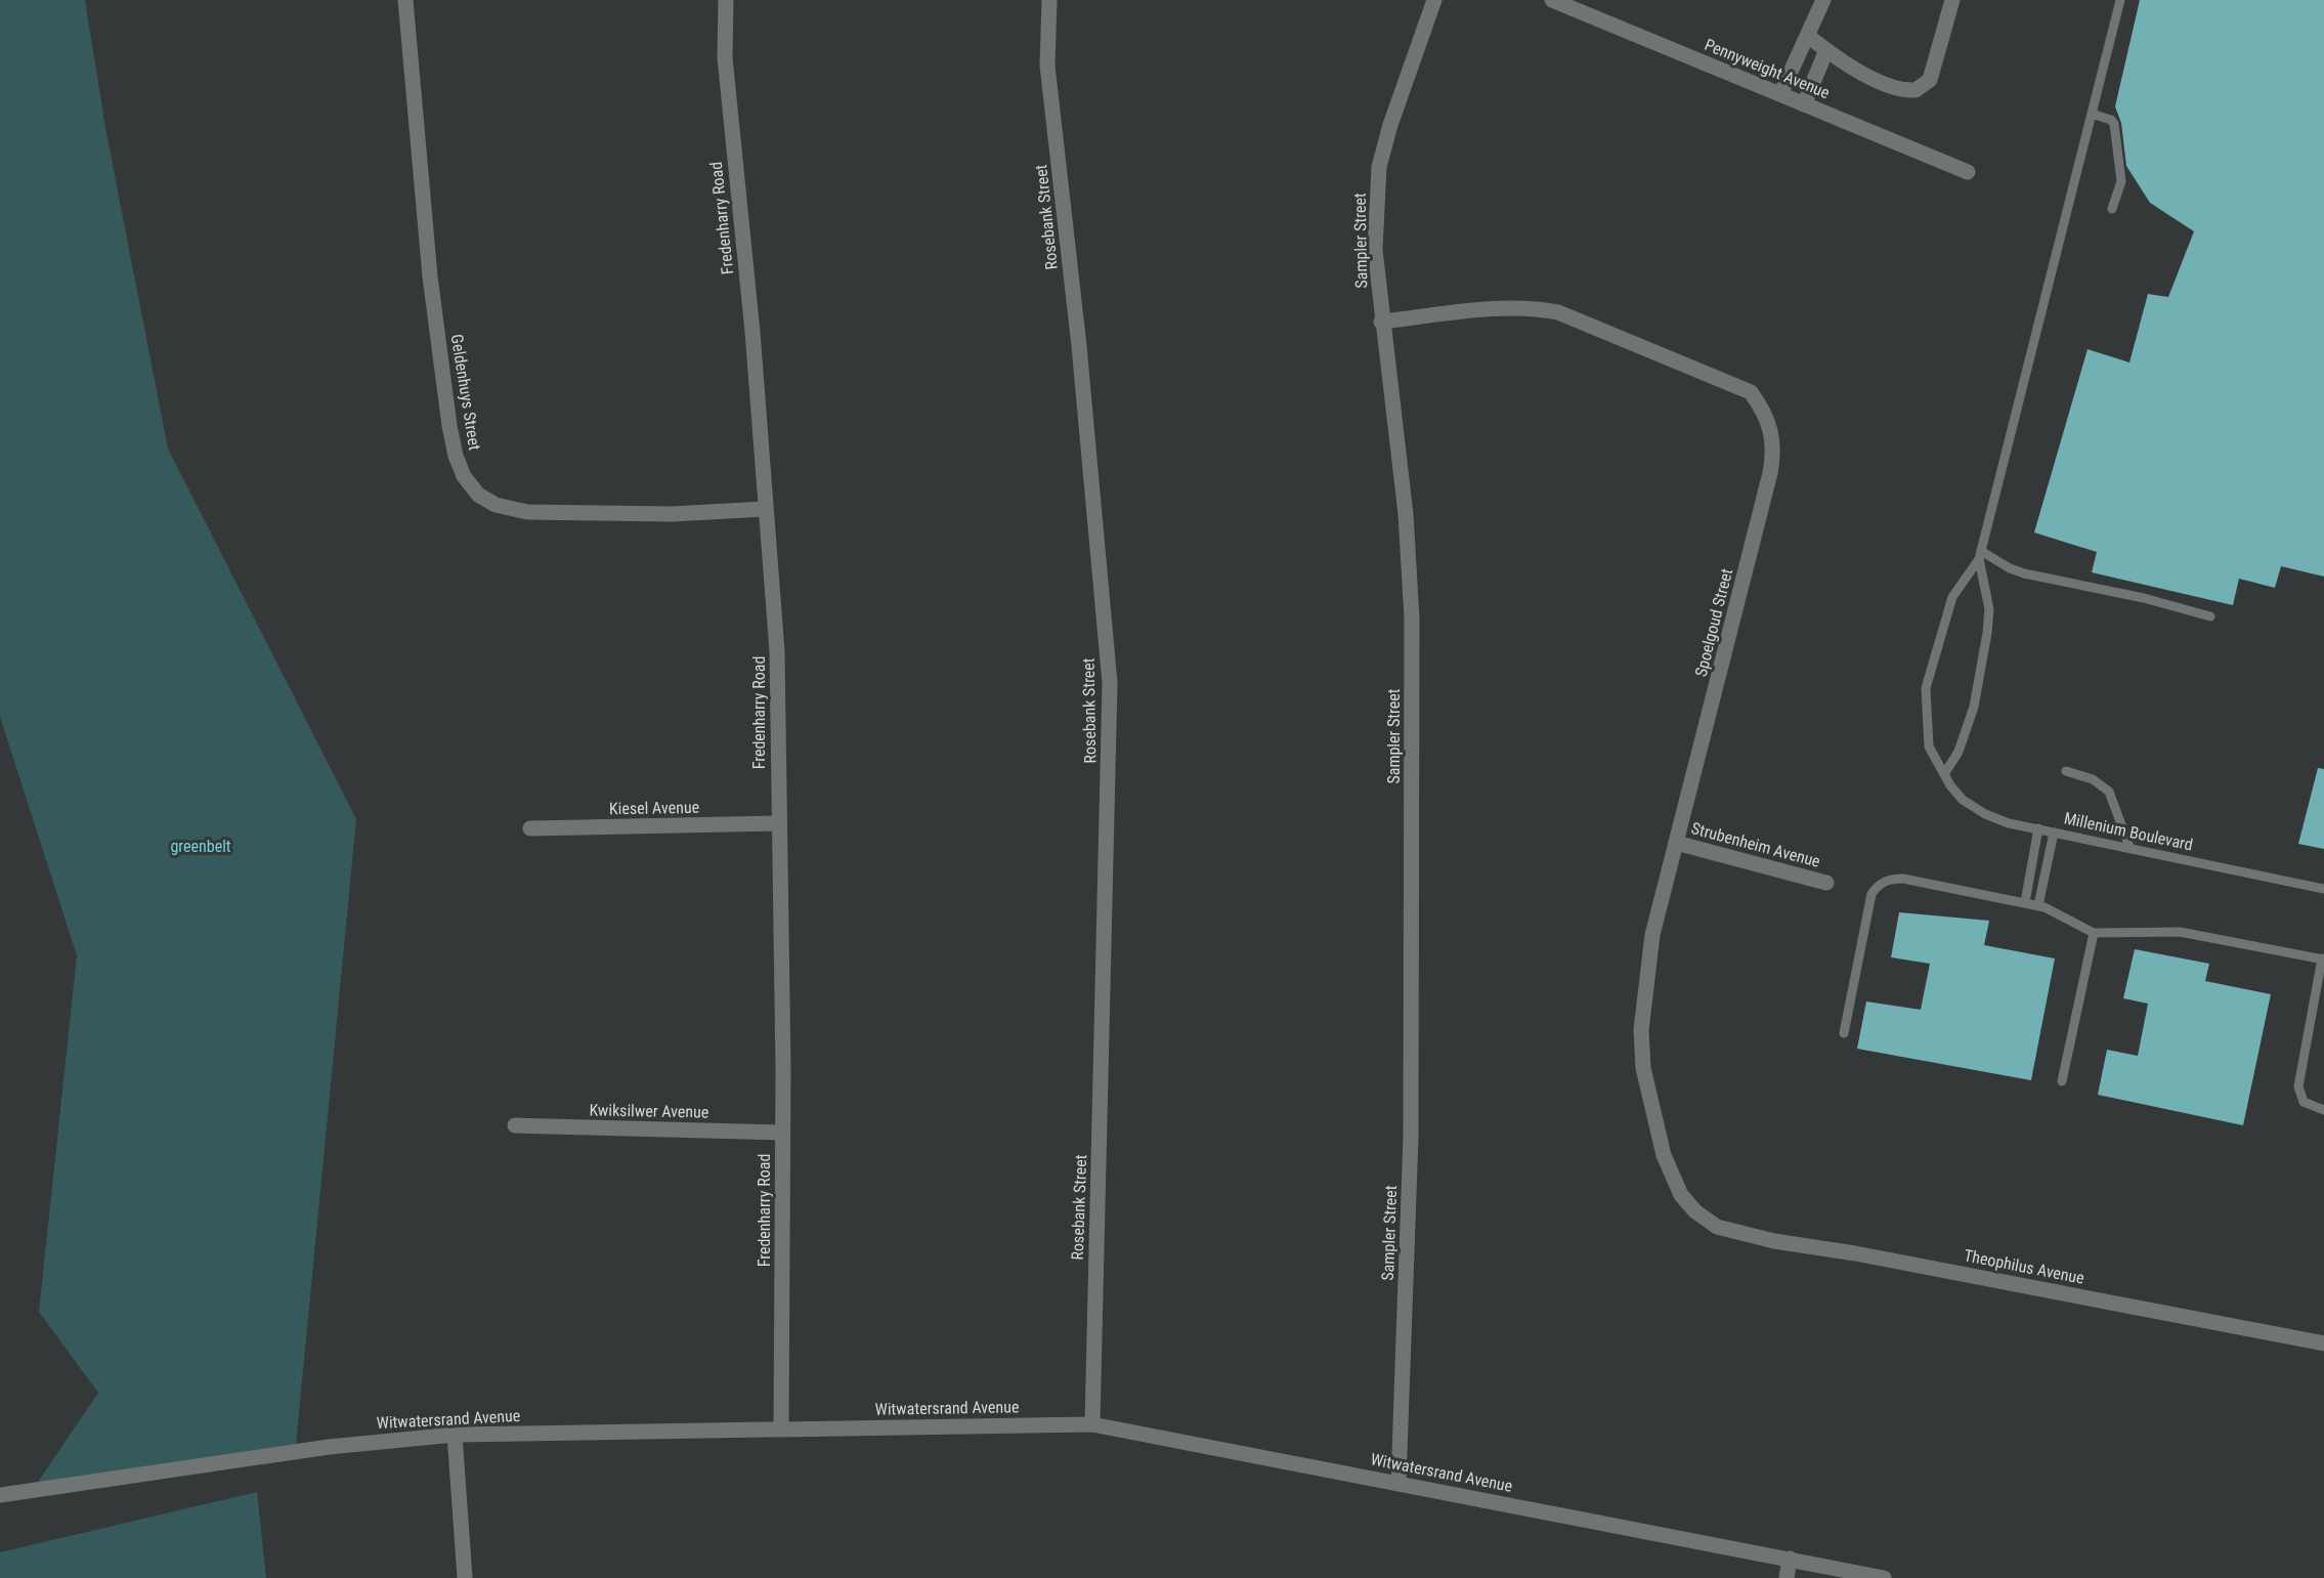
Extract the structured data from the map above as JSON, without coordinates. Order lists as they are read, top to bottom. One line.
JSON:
{"streets":{"street":["Pennyweight Avenue","Rosebank Street","Fredenharry Road","Sampler Street","Geldenhuys Street","Spoelgoud Street","Kiesel Avenue","Strubenheim Avenue","Kwiksilwer Avenue","Theophilus Avenue","Witwatersrand Avenue"],"lane":["Millenium Boulevard"]},"crossings":[["Rosebank Street","Witwatersrand Avenue"],["Fredenharry Road","Geldenhuys Street"],["Fredenharry Road","Kiesel Avenue"],["Fredenharry Road","Kwiksilwer Avenue"],["Fredenharry Road","Witwatersrand Avenue"],["Sampler Street","Spoelgoud Street"],["Sampler Street","Witwatersrand Avenue"],["Spoelgoud Street","Strubenheim Avenue"],["Spoelgoud Street","Theophilus Avenue"]],"parks":["greenbelt"]}
